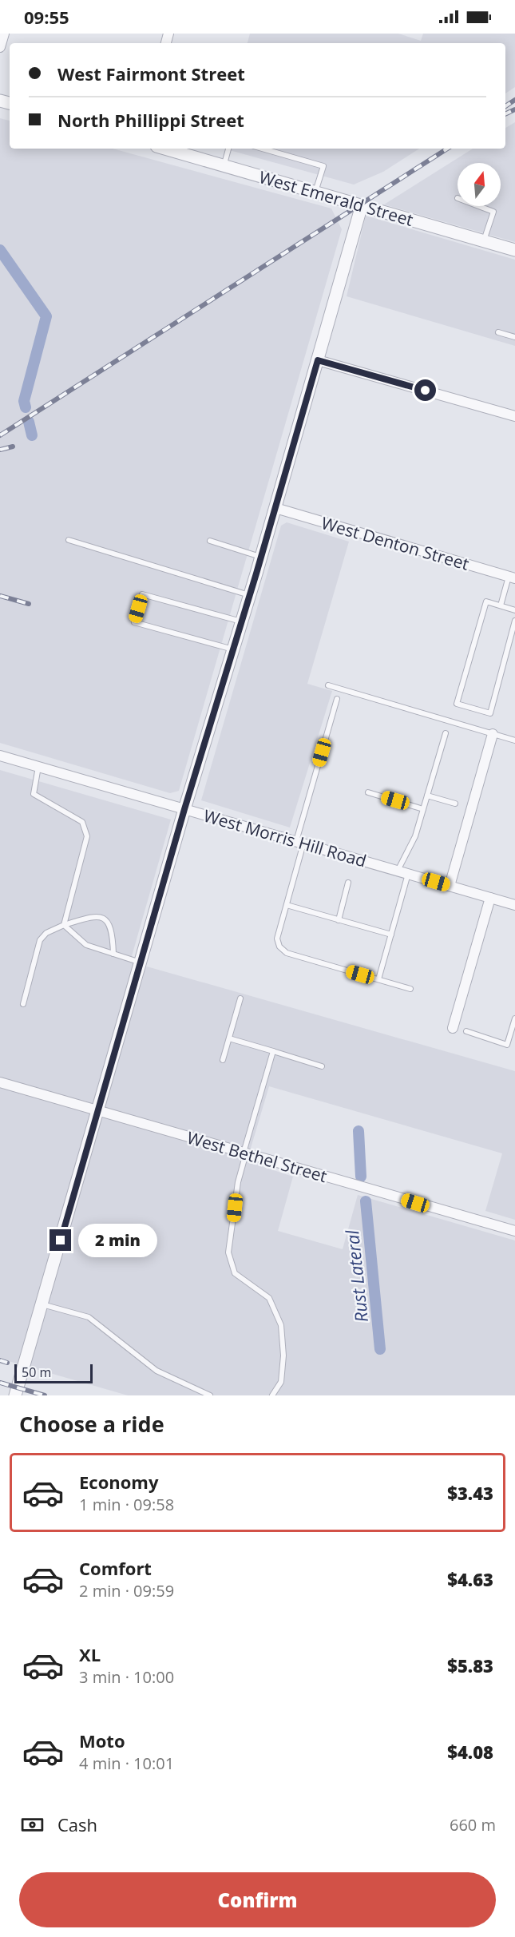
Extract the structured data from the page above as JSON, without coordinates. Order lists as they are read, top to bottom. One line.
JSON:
{"streets":{"street":["West Emerald Street","West Denton Street","West Morris Hill Road","West Bethel Street"]},"water":["Rust Lateral"],"scale_bar":"50 m","north":"top","page":{"status":"09:55","banner":["West Fairmont Street","North Phillippi Street"],"bubble":"2 min","scale":"50 m","heading":"Choose a ride","list":[{"name":"Economy","note":"1 min · 09:58","value":"$3.43"},{"name":"Comfort","note":"2 min · 09:59","value":"$4.63"},{"name":"XL","note":"3 min · 10:00","value":"$5.83"},{"name":"Moto","note":"4 min · 10:01","value":"$4.08"}],"pay":["Cash","660 m"],"buttons":"Confirm"}}
